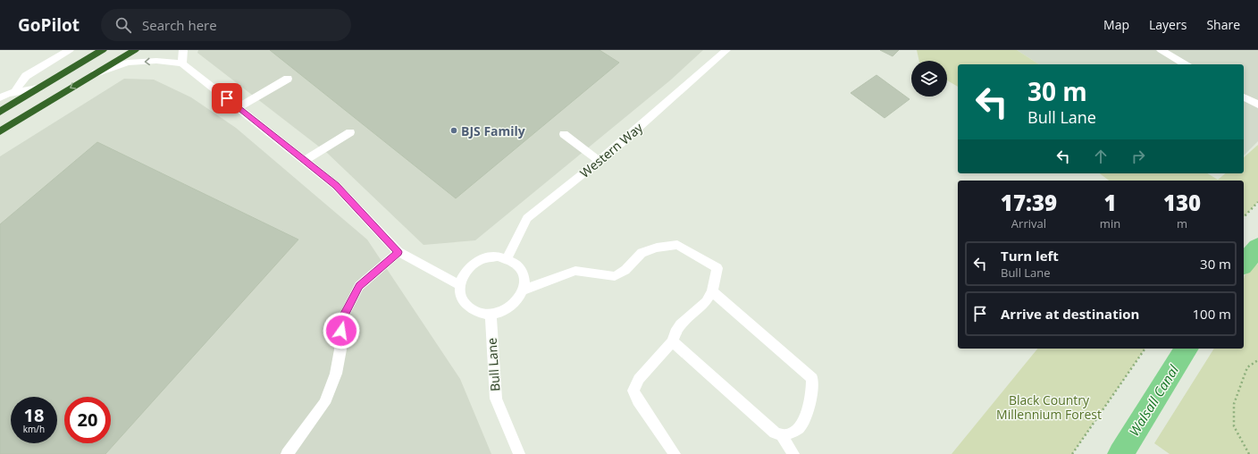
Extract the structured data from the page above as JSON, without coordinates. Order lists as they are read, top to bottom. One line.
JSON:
{"streets":{"street":["Western Way","Bull Lane"]},"crossings":[["Western Way","Bull Lane"]],"water":["Walsall Canal"],"parks":["Black Country Millennium Forest"],"places":["BJS Family"],"page":{"header":"GoPilot","search":"Search here","nav":["Map","Layers","Share"],"turn":["30 m","Bull Lane"],"eta":["17:39","Arrival","1","min","130","m"],"list":[{"name":"Turn left","note":"Bull Lane","value":"30 m"},{"name":"Arrive at destination","value":"100 m"}],"speed":"18 km/h","limit":"20"}}
